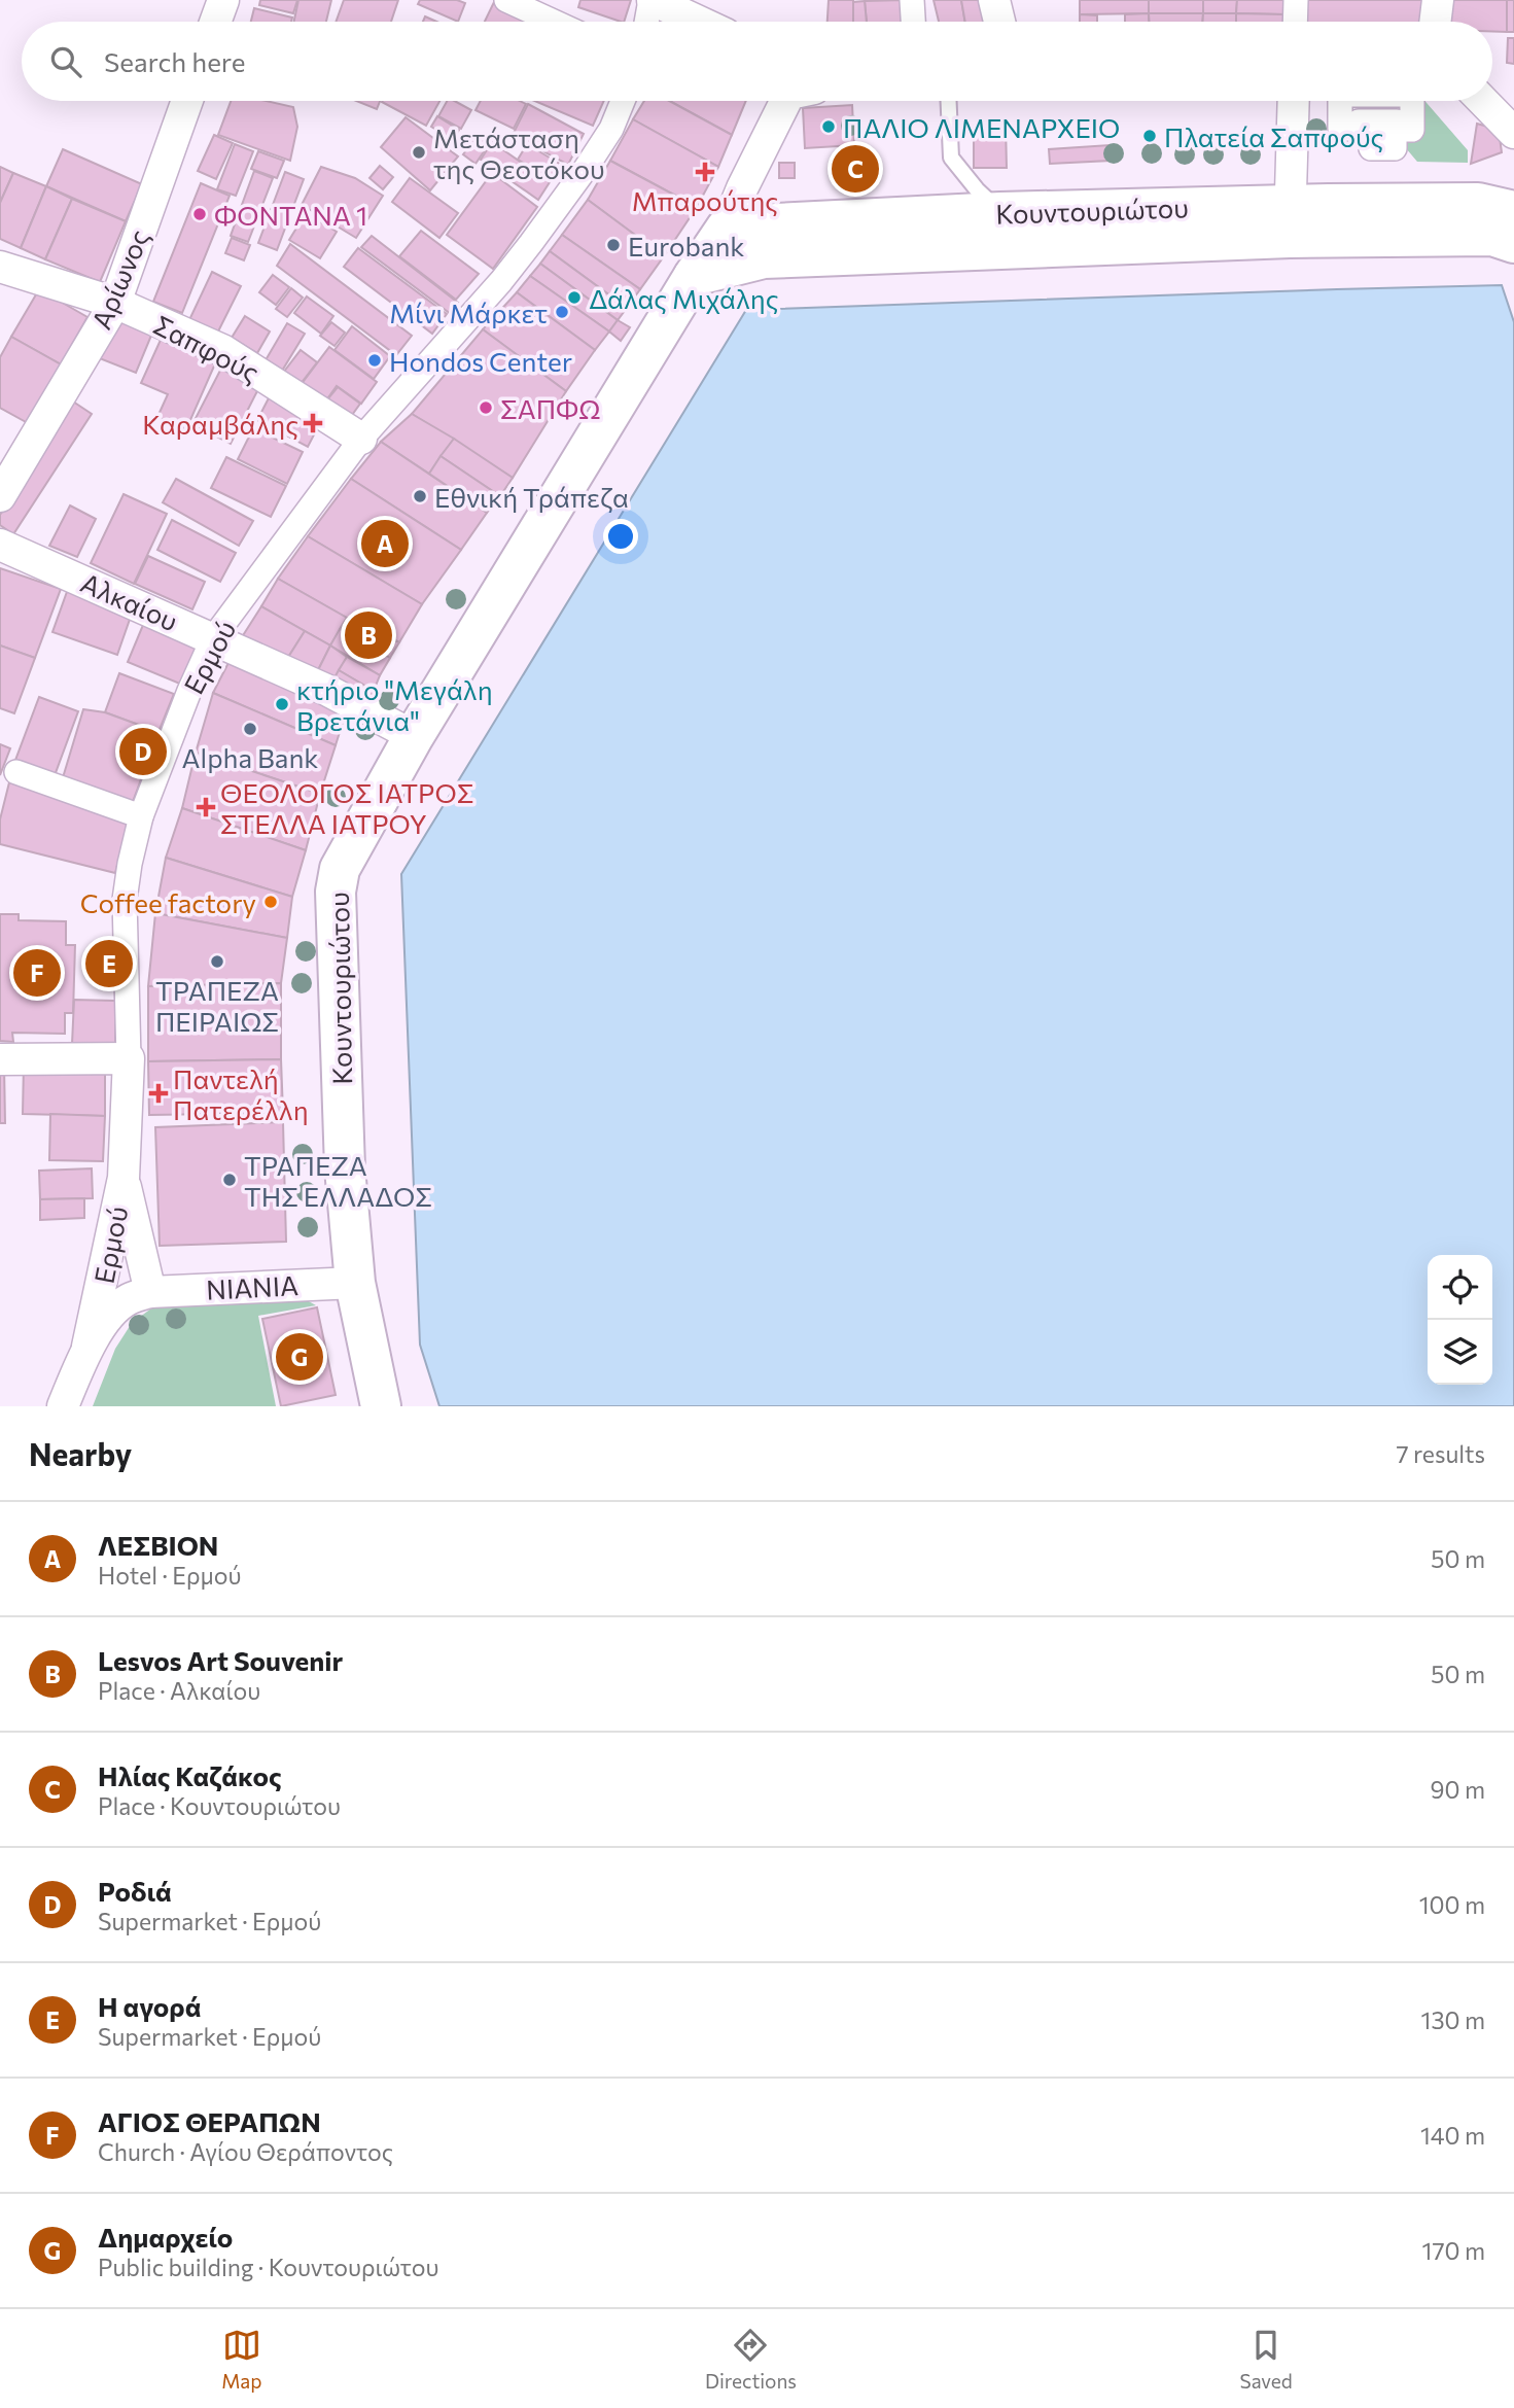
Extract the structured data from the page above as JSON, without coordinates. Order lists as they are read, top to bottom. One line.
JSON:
{"streets":{"main road":["Κουντουριώτου"],"street":["Αρίωνος","Σαπφούς","Αλκαίου","Ερμού","NIANIA"]},"crossings":[["Κουντουριώτου","Αλκαίου"],["Κουντουριώτου","NIANIA"],["Αρίωνος","Σαπφούς"],["Σαπφούς","Ερμού"],["Αλκαίου","Ερμού"]],"places":{"other":["ΠΑΛΙΟ ΛΙΜΕΝΑΡΧΕΙΟ","Πλατεία Σαπφούς","Μετάσταση της Θεοτόκου","ΦΟΝΤΑΝΑ 1","Eurobank","Δάλας Μιχάλης","Μίνι Μάρκετ","Hondos Center","ΣΑΠΦΩ","Εθνική Τράπεζα","κτήριο \"Μεγάλη Βρετάνια\"","Alpha Bank","Coffee factory","ΤΡΑΠΕΖΑ ΠΕΙΡΑΙΩΣ","ΤΡΑΠΕΖΑ ΤΗΣ ΕΛΛΑΔΟΣ"],"health":["Μπαρούτης","Καραμβάλης","ΘΕΟΛΟΓΟΣ ΙΑΤΡΟΣ ΣΤΕΛΛΑ ΙΑΤΡΟΥ","Παντελή Πατερέλλη"]},"page":{"search":"Search here","pins":["C","A","B","D","E","F","G"],"heading":["Nearby","7 results"],"list":[{"mark":"A","name":"ΛΕΣΒΙΟΝ","note":"Hotel · Ερμού","value":"50 m"},{"mark":"B","name":"Lesvos Art Souvenir","note":"Place · Αλκαίου","value":"50 m"},{"mark":"C","name":"Ηλίας Καζάκος","note":"Place · Κουντουριώτου","value":"90 m"},{"mark":"D","name":"Ροδιά","note":"Supermarket · Ερμού","value":"100 m"},{"mark":"E","name":"Η αγορά","note":"Supermarket · Ερμού","value":"130 m"},{"mark":"F","name":"ΑΓΙΟΣ ΘΕΡΑΠΩΝ","note":"Church · Αγίου Θεράποντος","value":"140 m"},{"mark":"G","name":"Δημαρχείο","note":"Public building · Κουντουριώτου","value":"170 m"}],"nav":["Map","Directions","Saved"]}}
